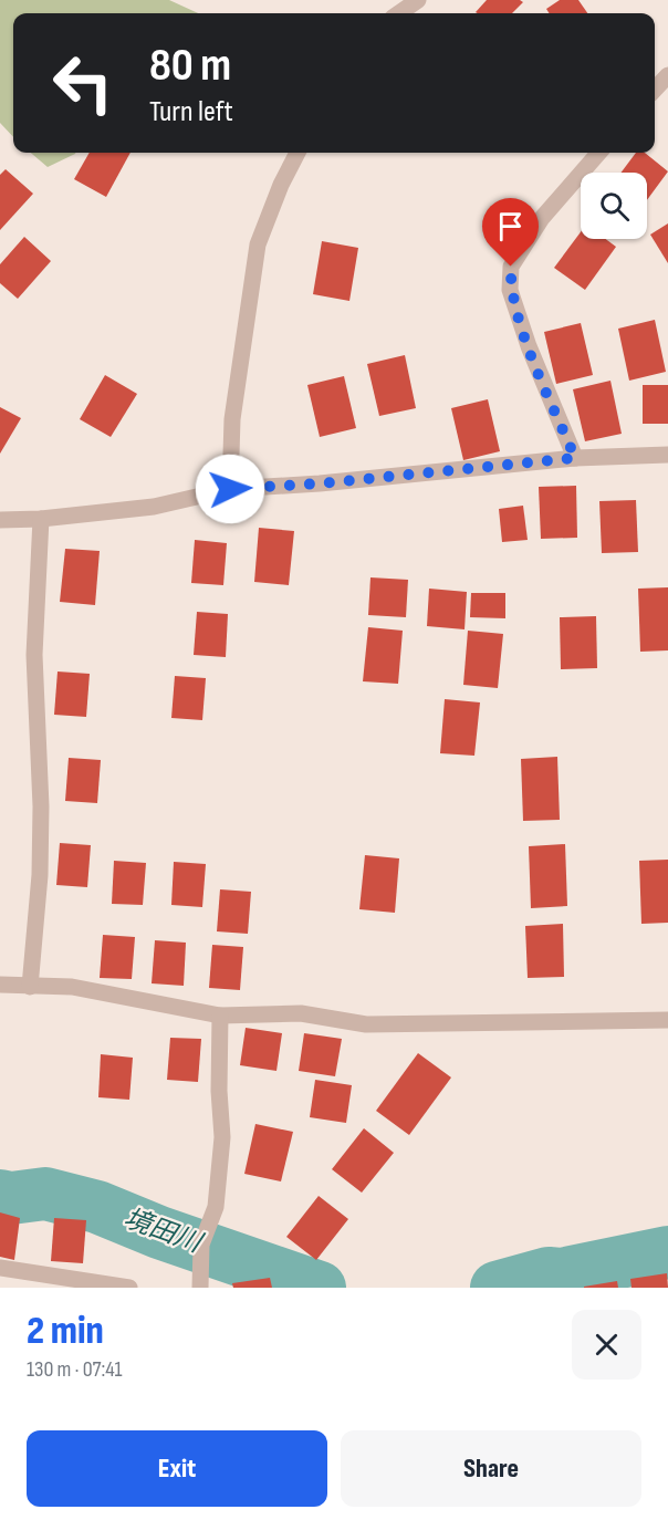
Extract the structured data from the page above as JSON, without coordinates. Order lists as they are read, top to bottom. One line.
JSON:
{"water":["境田川"],"page":{"turn":["80 m","Turn left"],"heading":["2 min","130 m · 07:41"],"buttons":["Exit","Share"]}}
